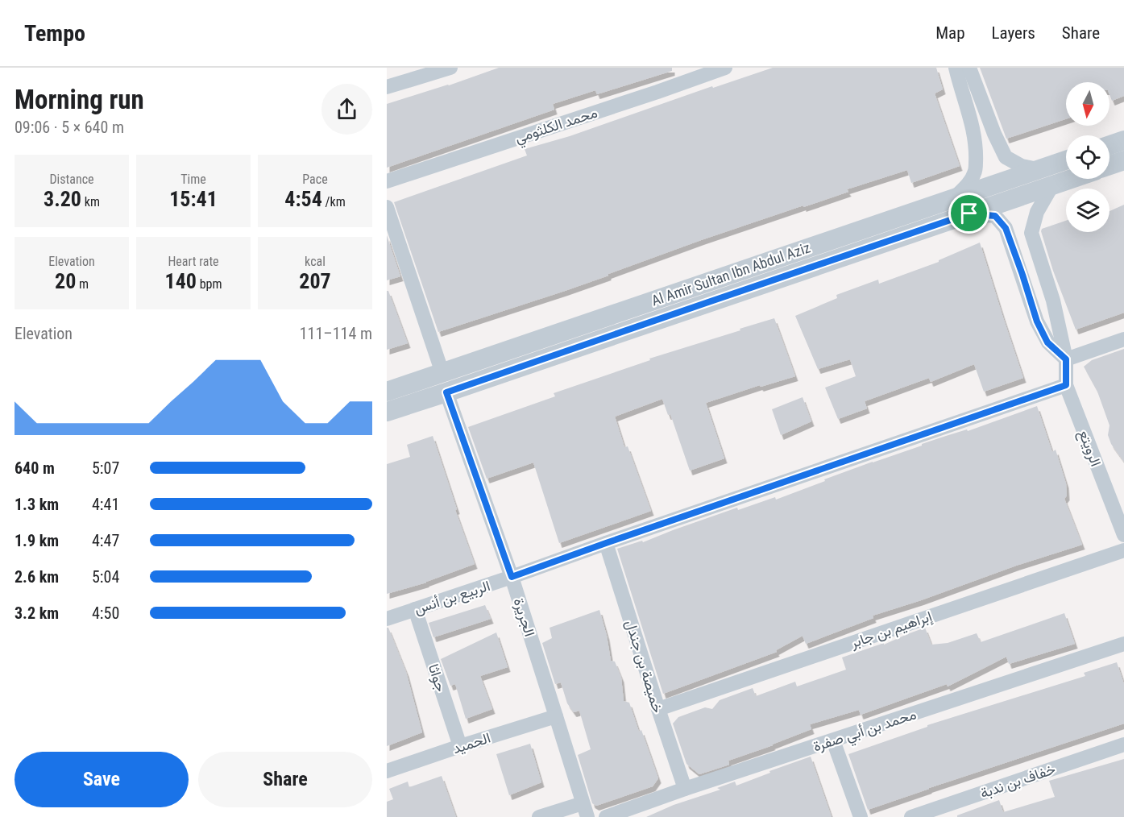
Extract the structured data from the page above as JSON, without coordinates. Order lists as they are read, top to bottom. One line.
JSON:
{"streets":{"street":["محمد الكلثومي","Al Amir Sultan Ibn Abdul Aziz","الرويتع","الربيع بن أنس","الجريرة","إبراهيم بن جابر","خميصة بن جندل","جواثا","محمد بن أبي صفرة","الحميد","خفاف بن ندبة"]},"crossings":[["Al Amir Sultan Ibn Abdul Aziz","الرويتع"],["Al Amir Sultan Ibn Abdul Aziz","الجريرة"],["الرويتع","الربيع بن أنس"],["الربيع بن أنس","الجريرة"],["الربيع بن أنس","خميصة بن جندل"],["الربيع بن أنس","جواثا"],["الجريرة","الحميد"],["إبراهيم بن جابر","خميصة بن جندل"],["خميصة بن جندل","محمد بن أبي صفرة"],["جواثا","الحميد"]],"north":"bottom","page":{"header":"Tempo","nav":["Map","Layers","Share"],"heading":["Morning run","09:06 · 5 × 640 m"],"stats":[["Distance","3.20 km"],["Time","15:41"],["Pace","4:54 /km"],["Elevation","20 m"],["Heart rate","140 bpm"],["kcal","207"]],"chart":["Elevation","111–114 m"],"list":[{"name":"640 m","note":"5:07"},{"name":"1.3 km","note":"4:41"},{"name":"1.9 km","note":"4:47"},{"name":"2.6 km","note":"5:04"},{"name":"3.2 km","note":"4:50"}],"buttons":["Save","Share"]}}
